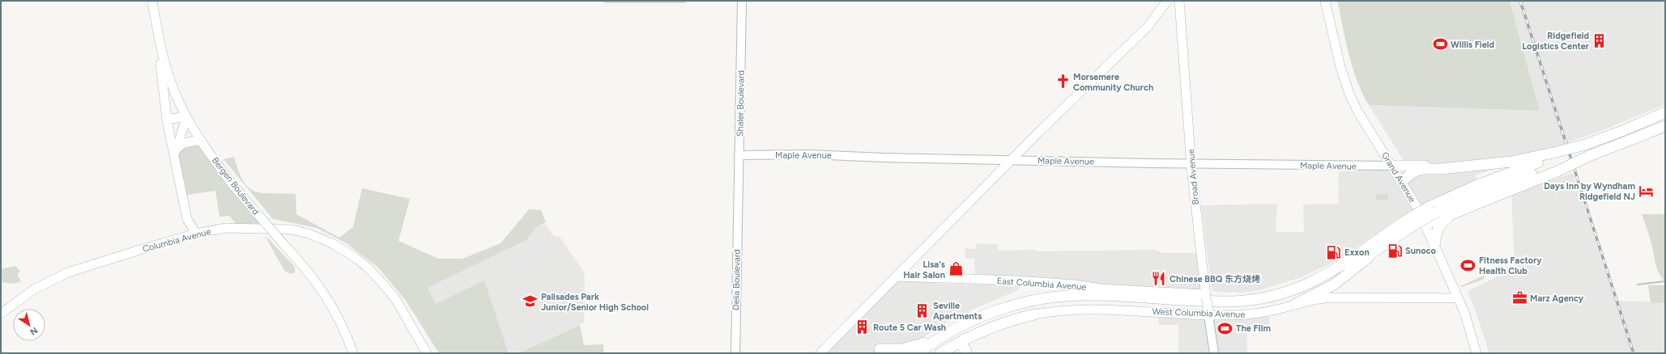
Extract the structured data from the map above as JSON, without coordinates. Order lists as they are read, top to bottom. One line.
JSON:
{"streets":{"main road":["Broad Avenue","Grand Avenue","Bergen Boulevard","Columbia Avenue","East Columbia Avenue","West Columbia Avenue"],"street":["Shaler Boulevard","Maple Avenue","Delia Boulevard"]},"crossings":[["Shaler Boulevard","Maple Avenue"],["Shaler Boulevard","Delia Boulevard"],["Maple Avenue","Broad Avenue"],["Maple Avenue","Grand Avenue"],["Broad Avenue","East Columbia Avenue"],["Broad Avenue","West Columbia Avenue"],["Grand Avenue","West Columbia Avenue"]],"places":{"building":["Ridgefield Logistics Center","Seville Apartments","Route 5 Car Wash"],"sports":["Willis Field","Fitness Factory Health Club","The FIlm"],"church":["Morsemere Community Church"],"hotel":["Days Inn by Wyndham Ridgefield NJ"],"fuel station":["Sunoco","Exxon"],"shop":["Lisa's Hair Salon"],"restaurant":["Chinese BBQ 东方烧烤"],"office":["Marz Agency"],"school or university":["Palisades Park Junior/Senior High School"]},"north":"bottom right"}
